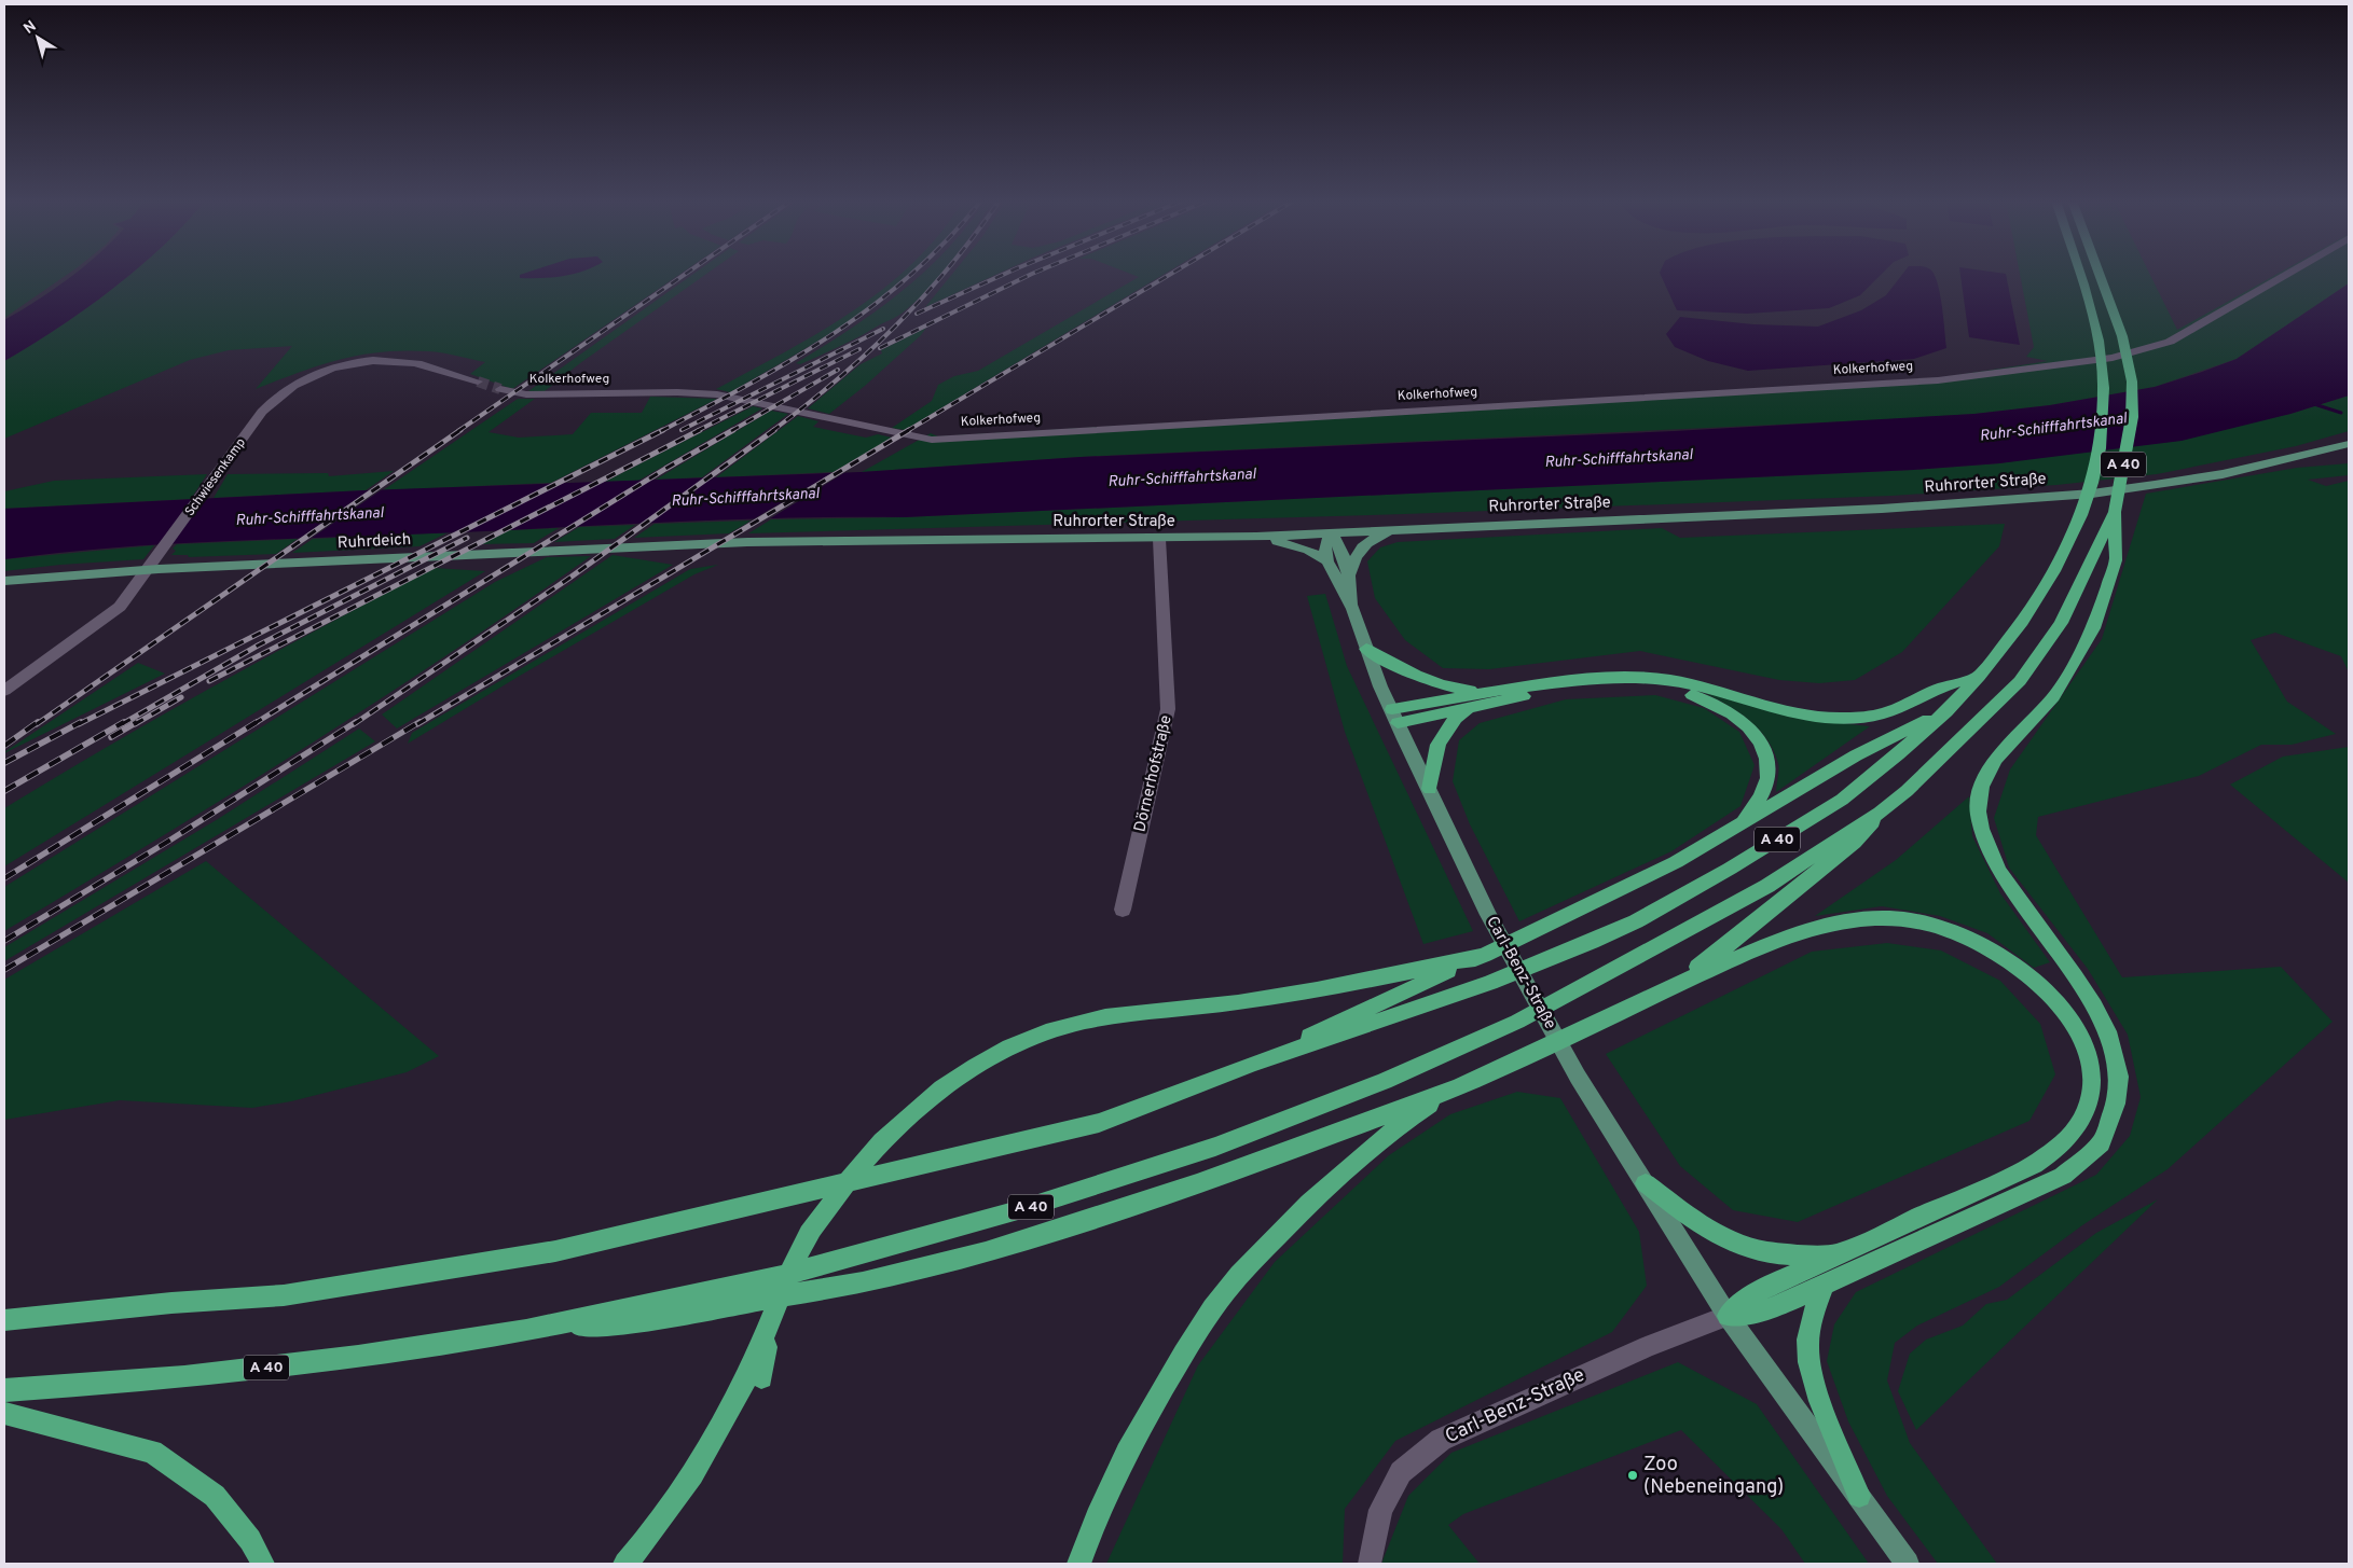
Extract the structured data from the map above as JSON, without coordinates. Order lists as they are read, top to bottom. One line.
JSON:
{"streets":{"highway":["A 40"],"main road":["Ruhrorter Straße","Ruhrdeich","Carl-Benz-Straße"],"street":["Kolkerhofweg","Schwiesenkamp","Dörnerhofstraße"]},"crossings":[["Ruhrorter Straße","Ruhrdeich"],["Ruhrorter Straße","Dörnerhofstraße"],["Ruhrorter Straße","Carl-Benz-Straße"]],"water":["Ruhr-Schifffahrtskanal"],"places":["Zoo (Nebeneingang)"],"north":"top left"}
